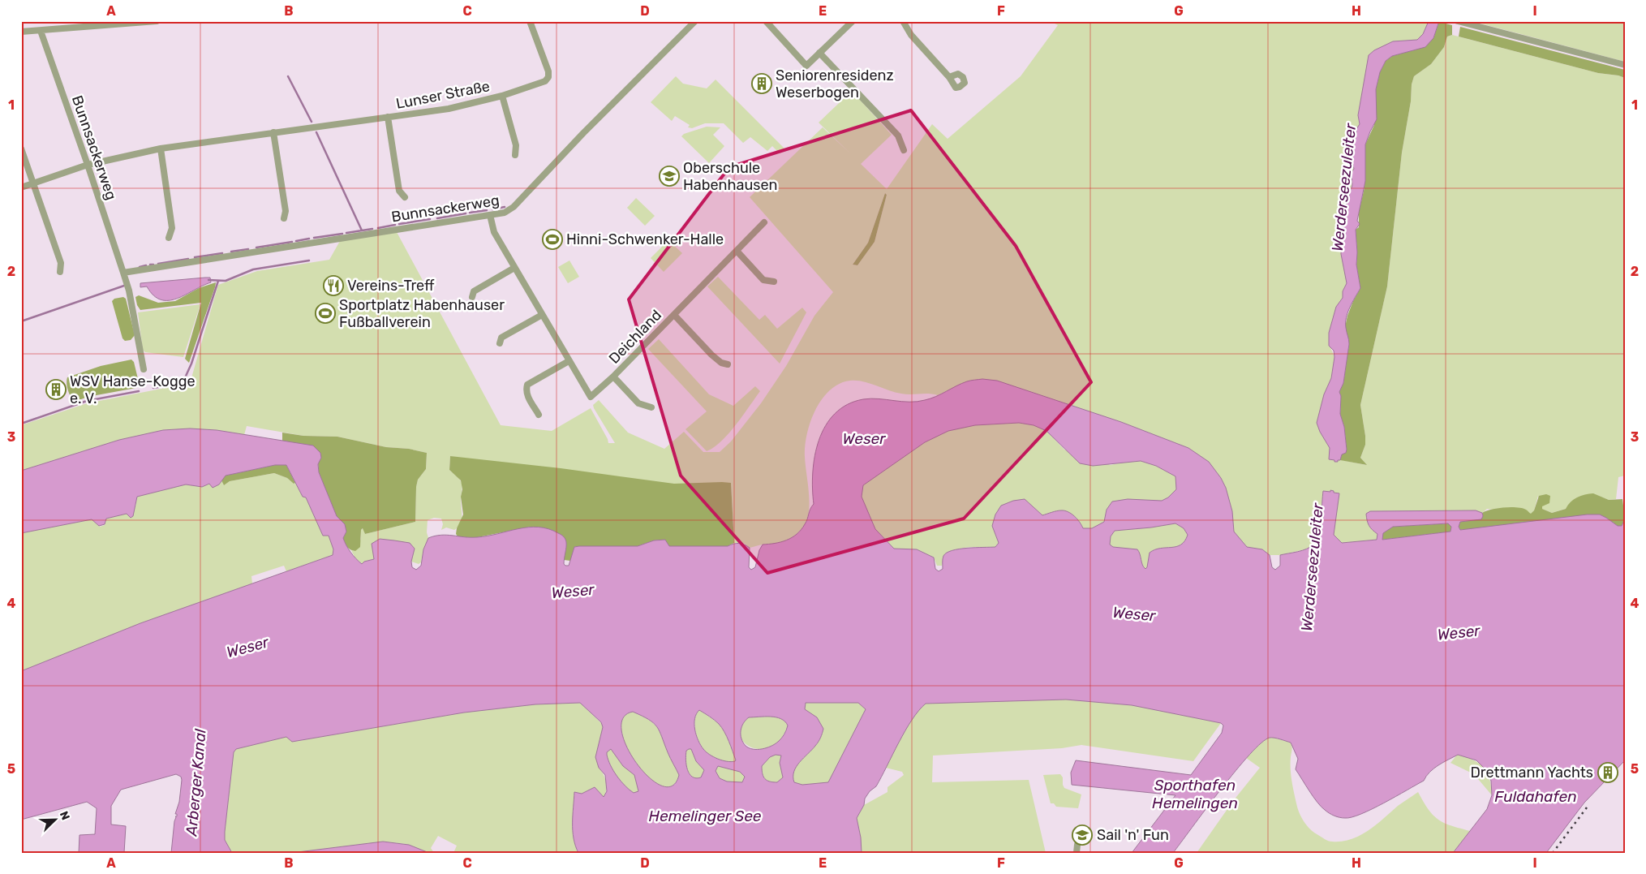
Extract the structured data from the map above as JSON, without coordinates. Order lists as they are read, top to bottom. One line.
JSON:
{"streets":{"street":["Lunser Straße","Bunnsackerweg","Deichland"]},"crossings":[["Lunser Straße","Bunnsackerweg"],["Bunnsackerweg","Deichland"]],"water":["Werderseezuleiter","Weser","Arberger Kanal","Sporthafen Hemelingen","Fuldahafen","Hemelinger See"],"places":{"building":["Seniorenresidenz Weserbogen","WSV Hanse-Kogge e. V.","Drettmann Yachts"],"school or university":["Oberschule Habenhausen","Sail 'n' Fun"],"sports":["Hinni-Schwenker-Halle","Sportplatz Habenhauser Fußballverein"],"restaurant":["Vereins-Treff"]},"north":"top right","grid":{"columns":["A","B","C","D","E","F","G","H","I"],"rows":["1","2","3","4","5"]}}
